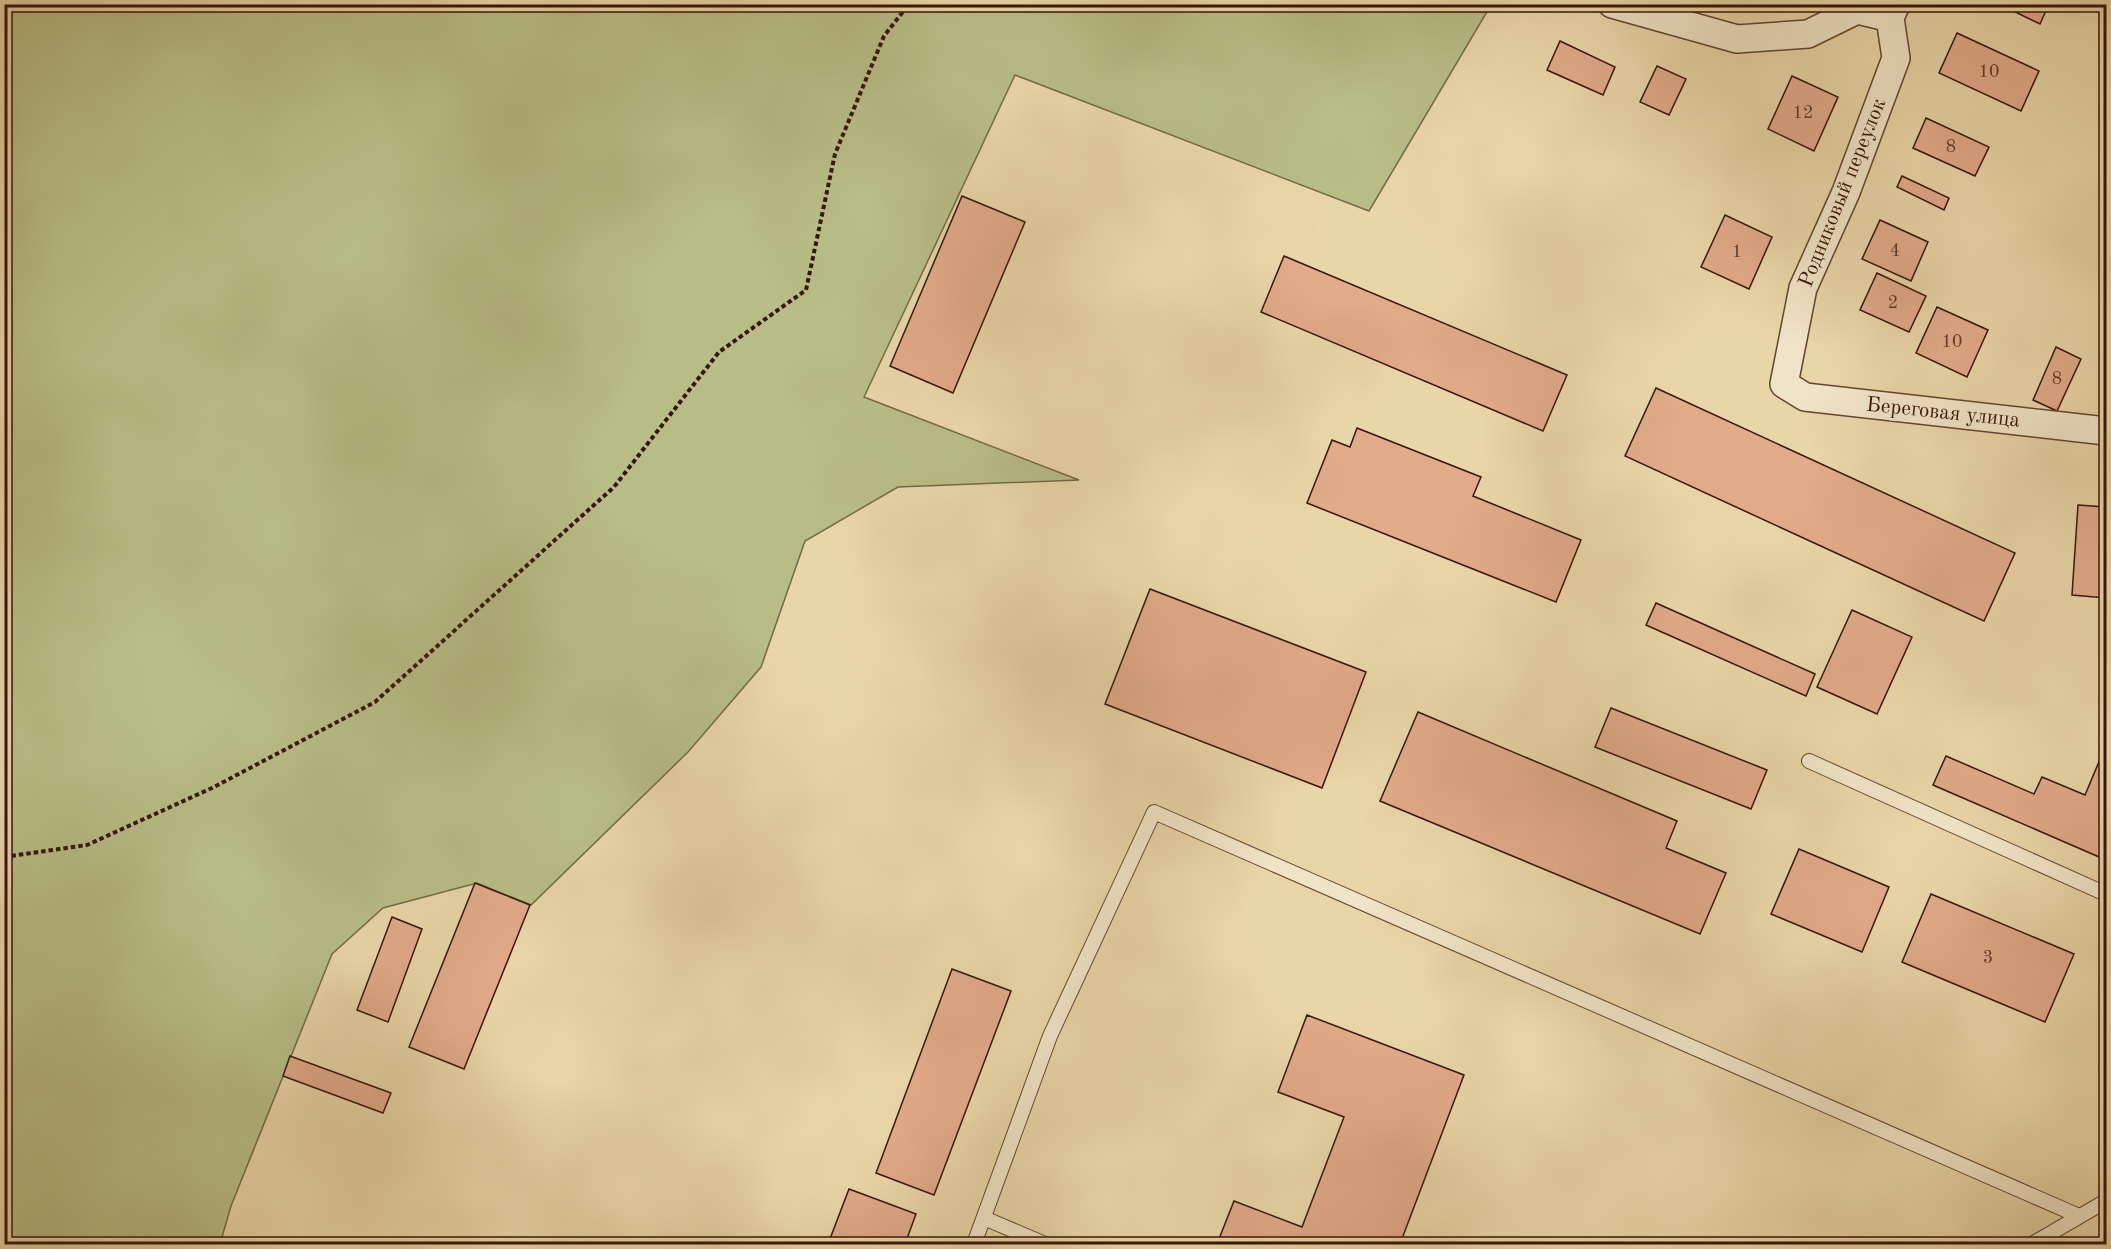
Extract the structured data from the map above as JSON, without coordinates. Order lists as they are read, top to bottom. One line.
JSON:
{"streets":{"street":["Родниковый переулок","Береговая улица"]},"crossings":[["Родниковый переулок","Береговая улица"]],"house_numbers":["10","12","8","4","1","2","10","8","3"]}
